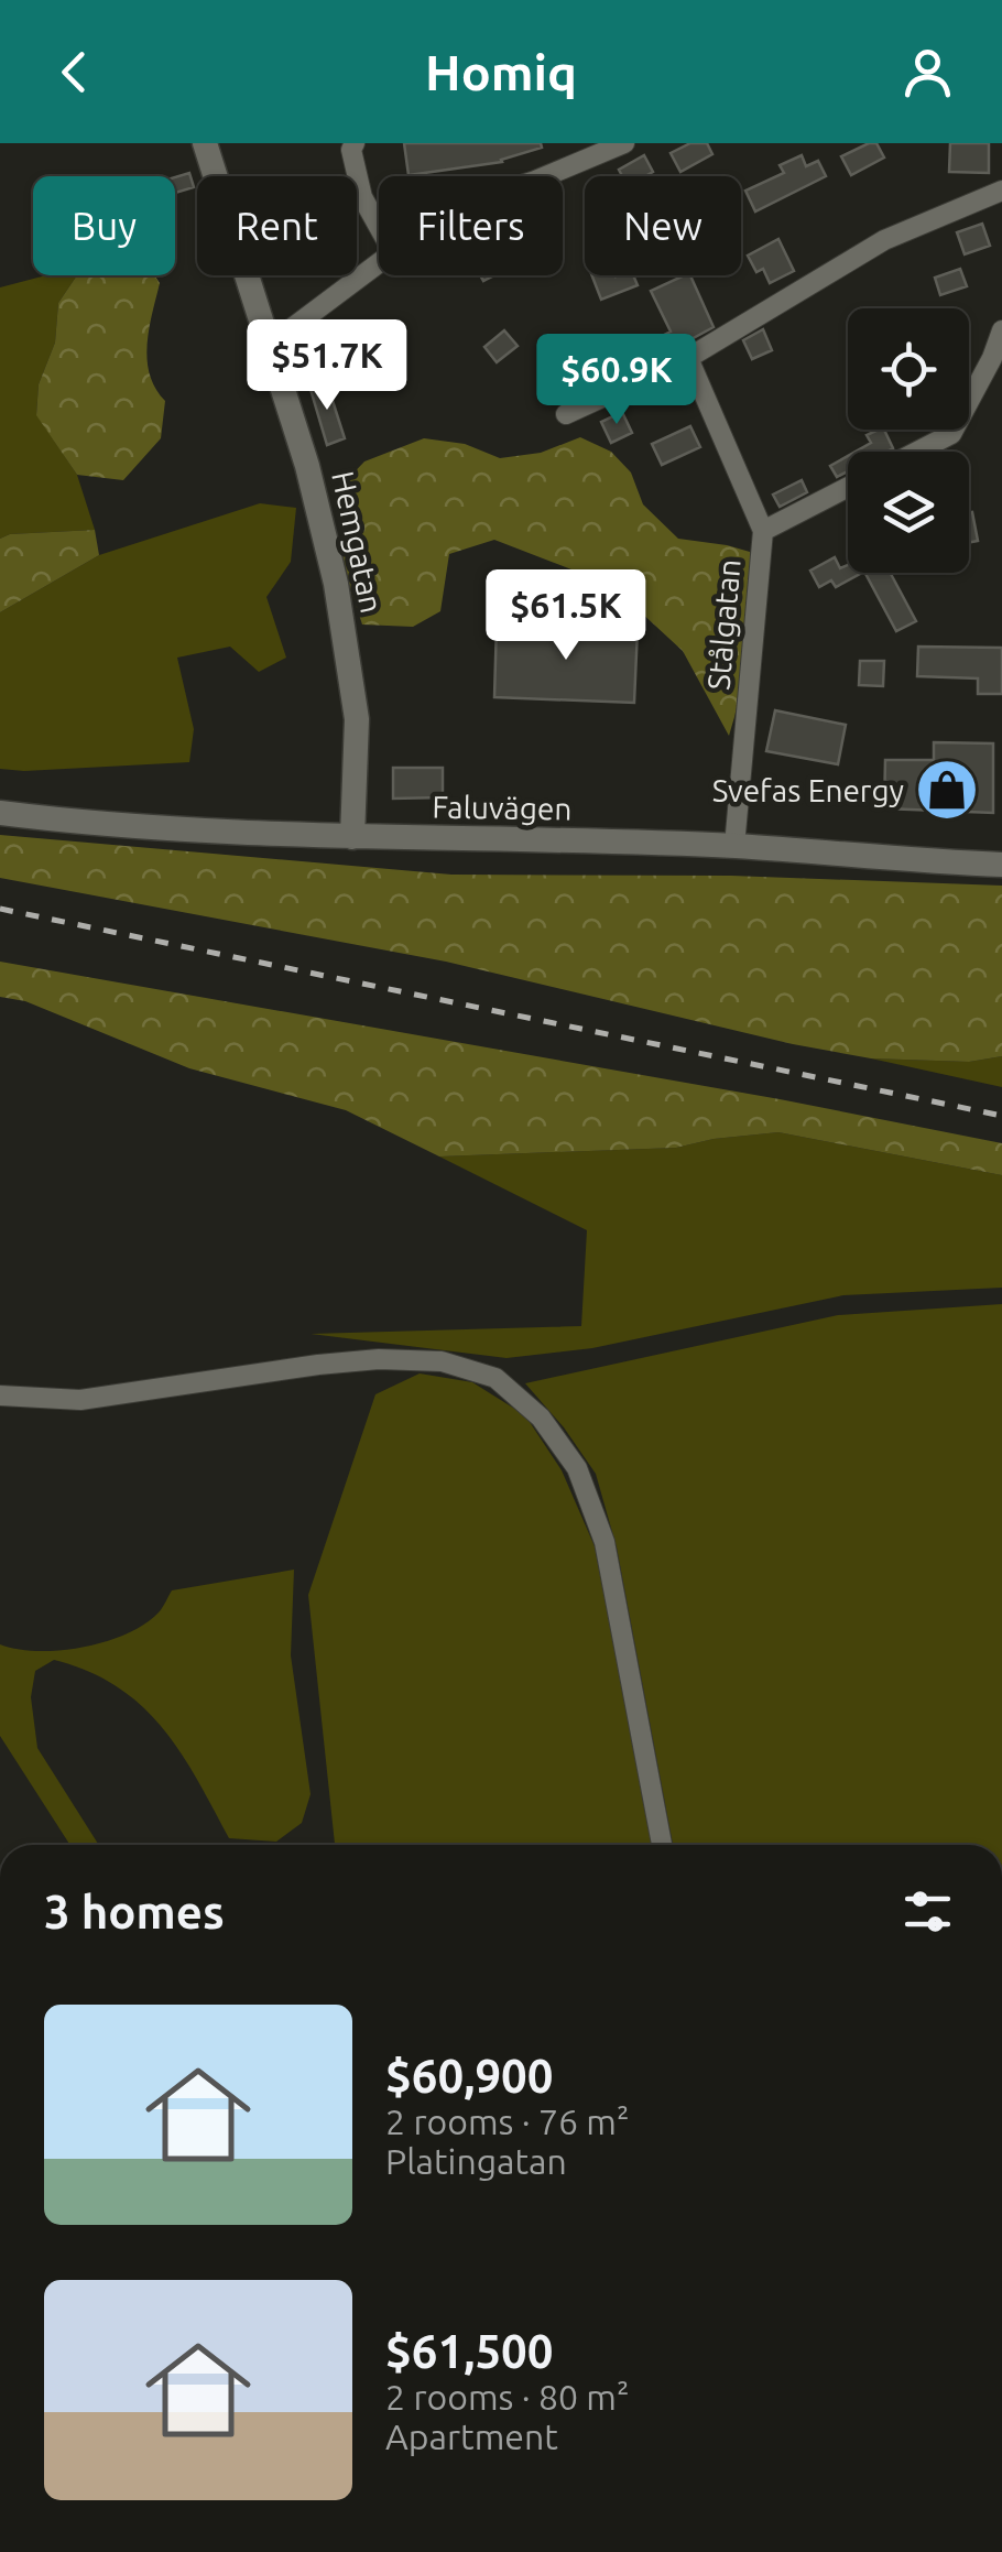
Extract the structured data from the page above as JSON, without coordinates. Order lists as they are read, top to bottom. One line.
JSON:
{"streets":{"street":["Hemgatan","Stålgatan","Faluvägen"]},"crossings":[["Hemgatan","Faluvägen"],["Stålgatan","Faluvägen"]],"places":{"shop":["Svefas Energy"]},"page":{"header":"Homiq","chip":["Buy","Rent","Filters","New"],"price":["$51.7K","$60.9K","$61.5K"],"heading":"3 homes","list":[{"name":"$60,900","note":"2 rooms · 76 m² · Platingatan"},{"name":"$61,500","note":"2 rooms · 80 m² · Apartment"}]}}
